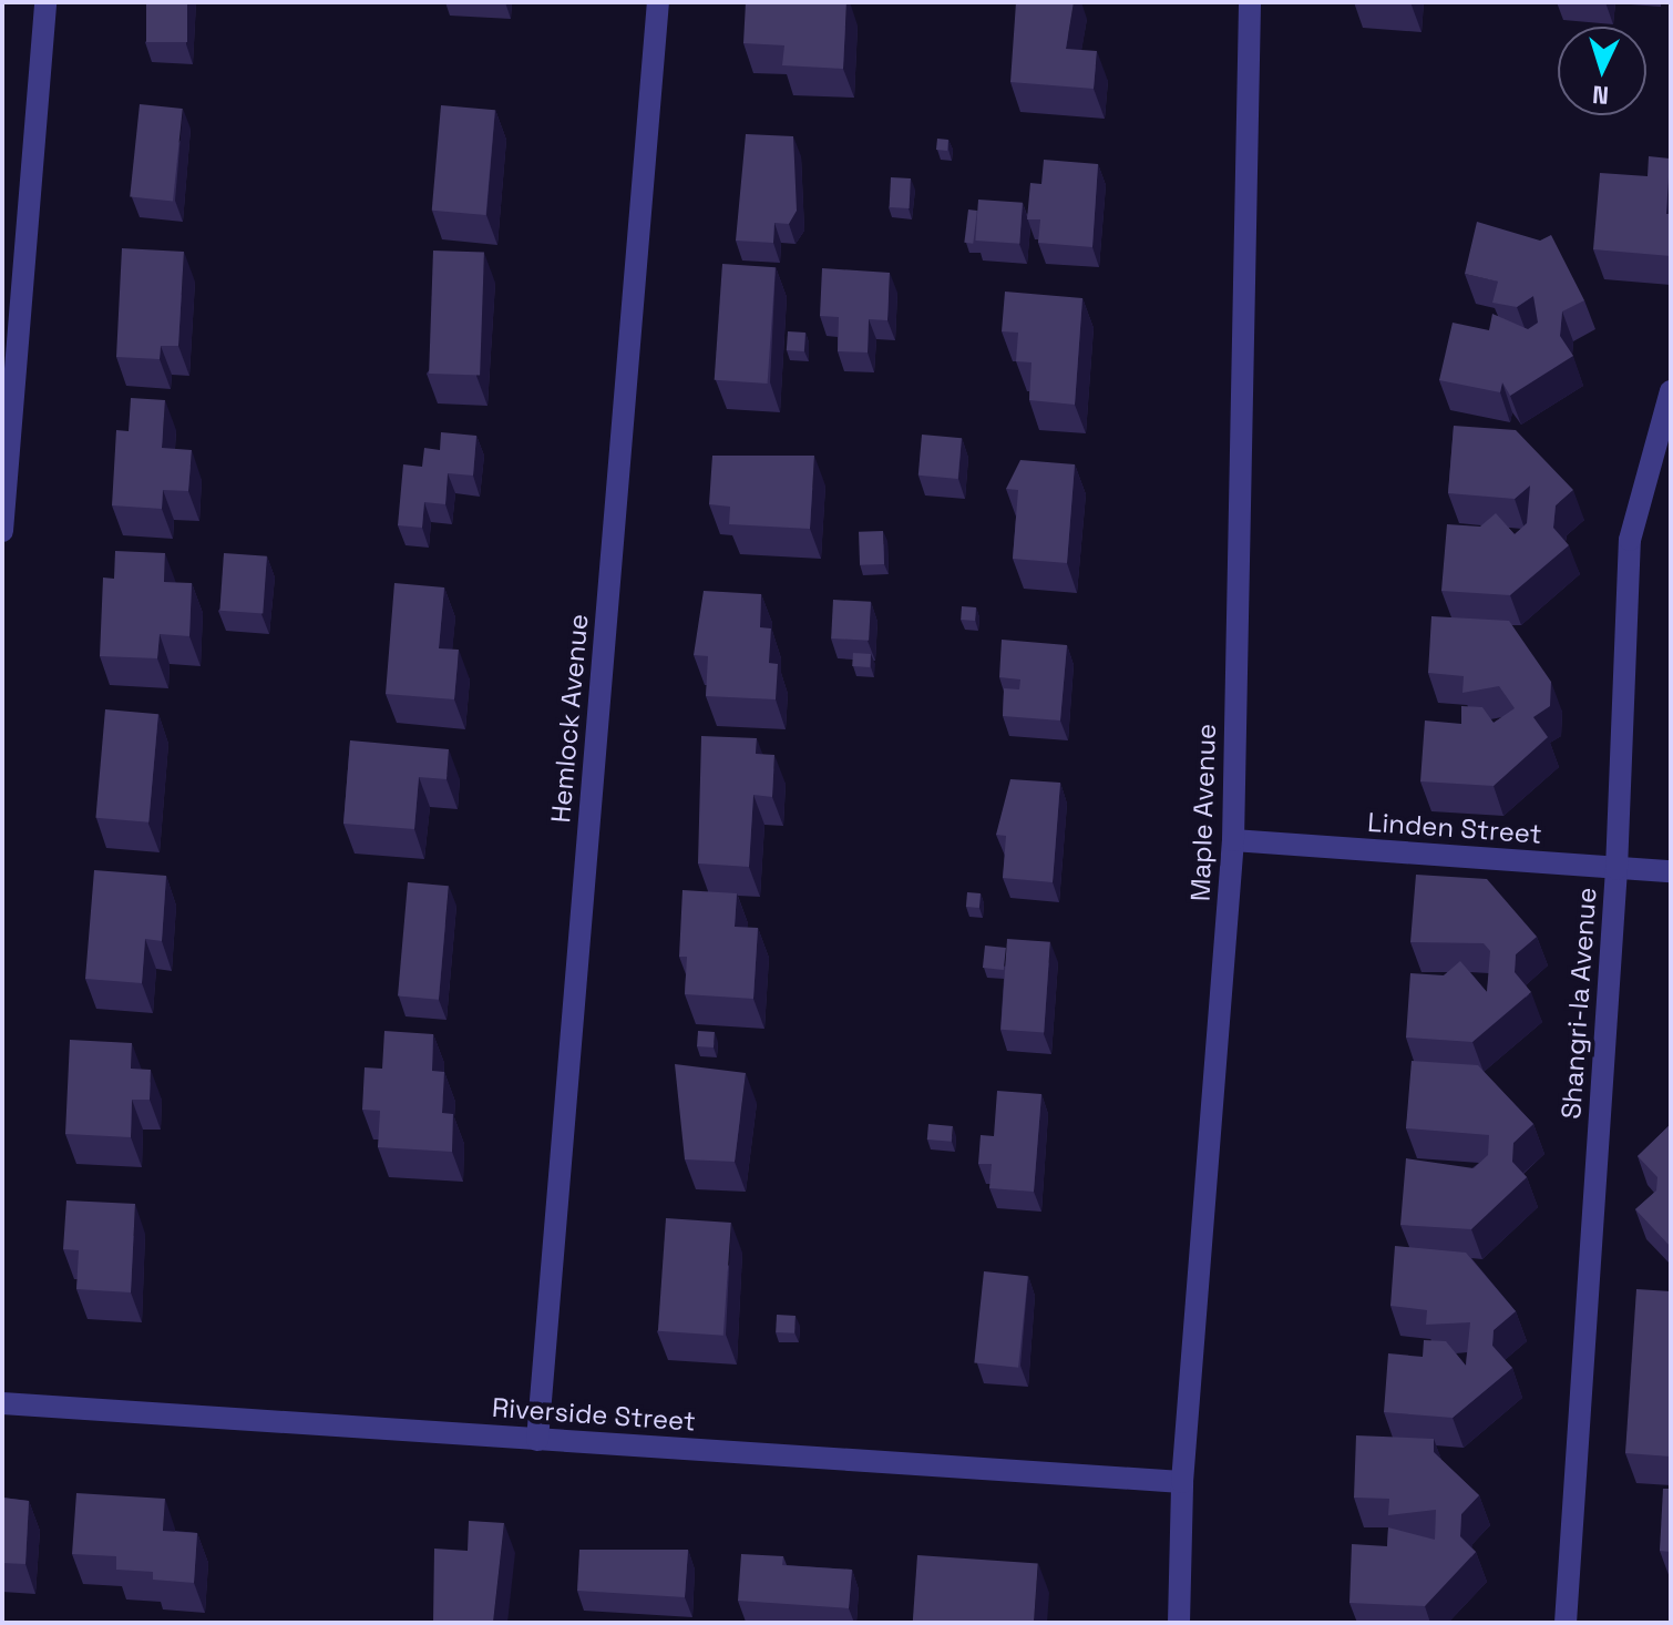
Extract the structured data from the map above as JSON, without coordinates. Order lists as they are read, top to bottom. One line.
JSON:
{"streets":{"street":["Hemlock Avenue","Maple Avenue","Linden Street","Shangri-la Avenue","Riverside Street"]},"crossings":[["Hemlock Avenue","Riverside Street"],["Maple Avenue","Linden Street"],["Maple Avenue","Riverside Street"],["Linden Street","Shangri-la Avenue"]],"north":"bottom"}
